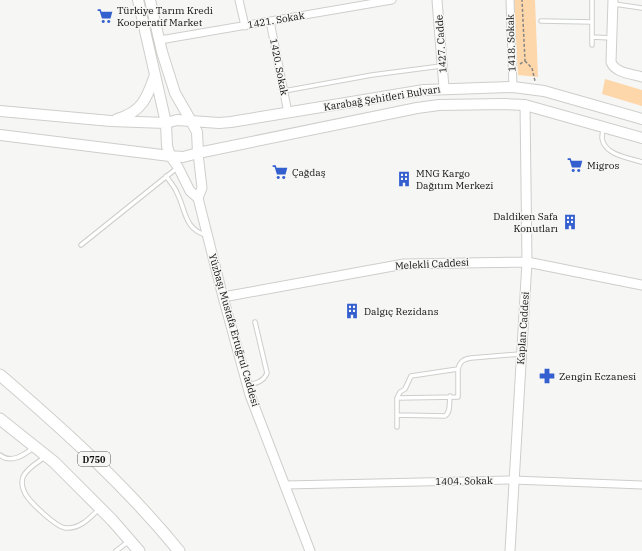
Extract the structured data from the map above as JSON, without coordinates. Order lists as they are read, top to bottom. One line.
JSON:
{"streets":{"highway":["D750"],"main road":["Karabağ Şehitleri Bulvarı"],"street":["1421. Sokak","1418. Sokak","1427. Cadde","1420. Sokak","Melekli Caddesi","Kaplan Caddesi","Yüzbaşı Mustafa Ertuğrul Caddesi","1404. Sokak"]},"crossings":[["1421. Sokak","1420. Sokak"],["1418. Sokak","Karabağ Şehitleri Bulvarı"],["1427. Cadde","Karabağ Şehitleri Bulvarı"],["1420. Sokak","Karabağ Şehitleri Bulvarı"],["Karabağ Şehitleri Bulvarı","Kaplan Caddesi"],["Karabağ Şehitleri Bulvarı","Yüzbaşı Mustafa Ertuğrul Caddesi"],["Melekli Caddesi","Kaplan Caddesi"],["Melekli Caddesi","Yüzbaşı Mustafa Ertuğrul Caddesi"],["Kaplan Caddesi","1404. Sokak"],["Yüzbaşı Mustafa Ertuğrul Caddesi","1404. Sokak"]],"places":{"supermarket":["Türkiye Tarım Kredi Kooperatif Market","Migros","Çağdaş"],"building":["MNG Kargo Dağıtım Merkezi","Daldiken Safa Konutları","Dalgıç Rezidans"],"pharmacy":["Zengin Eczanesi"]}}
